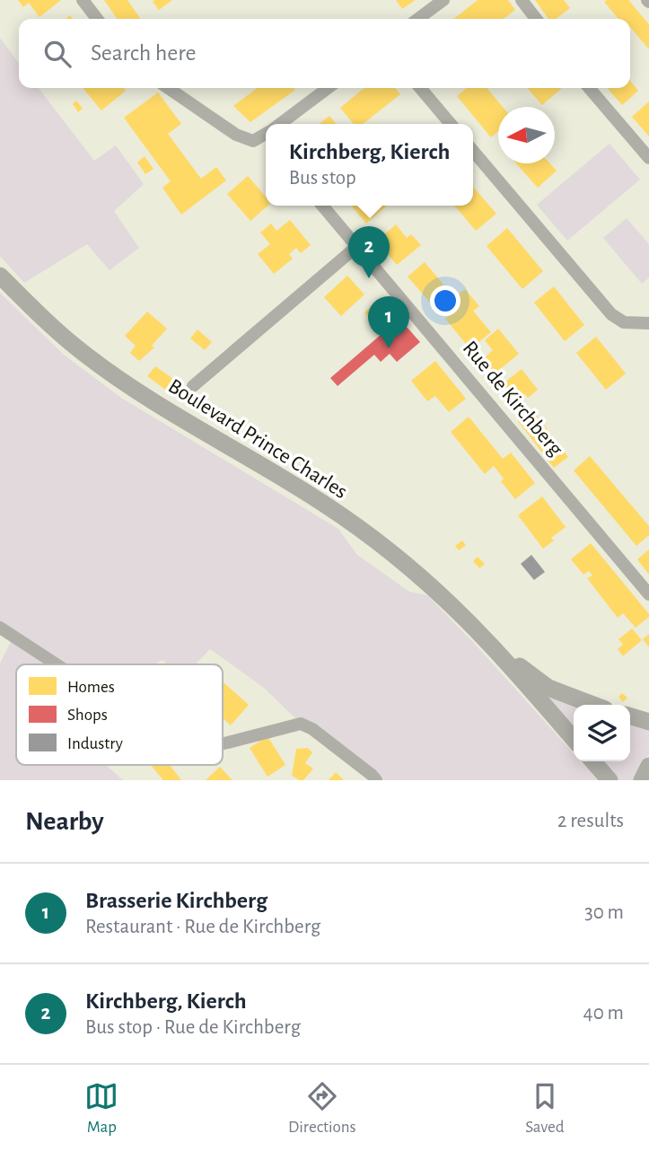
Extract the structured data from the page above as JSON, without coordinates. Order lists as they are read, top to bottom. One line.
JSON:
{"streets":{"main road":["Boulevard Prince Charles"],"street":["Rue de Kirchberg"]},"legend":["Homes","Shops","Industry"],"north":"left","page":{"search":"Search here","popup":["Kirchberg, Kierch","Bus stop"],"pins":["2","1"],"heading":["Nearby","2 results"],"list":[{"mark":"1","name":"Brasserie Kirchberg","note":"Restaurant · Rue de Kirchberg","value":"30 m"},{"mark":"2","name":"Kirchberg, Kierch","note":"Bus stop · Rue de Kirchberg","value":"40 m"}],"nav":["Map","Directions","Saved"]}}
